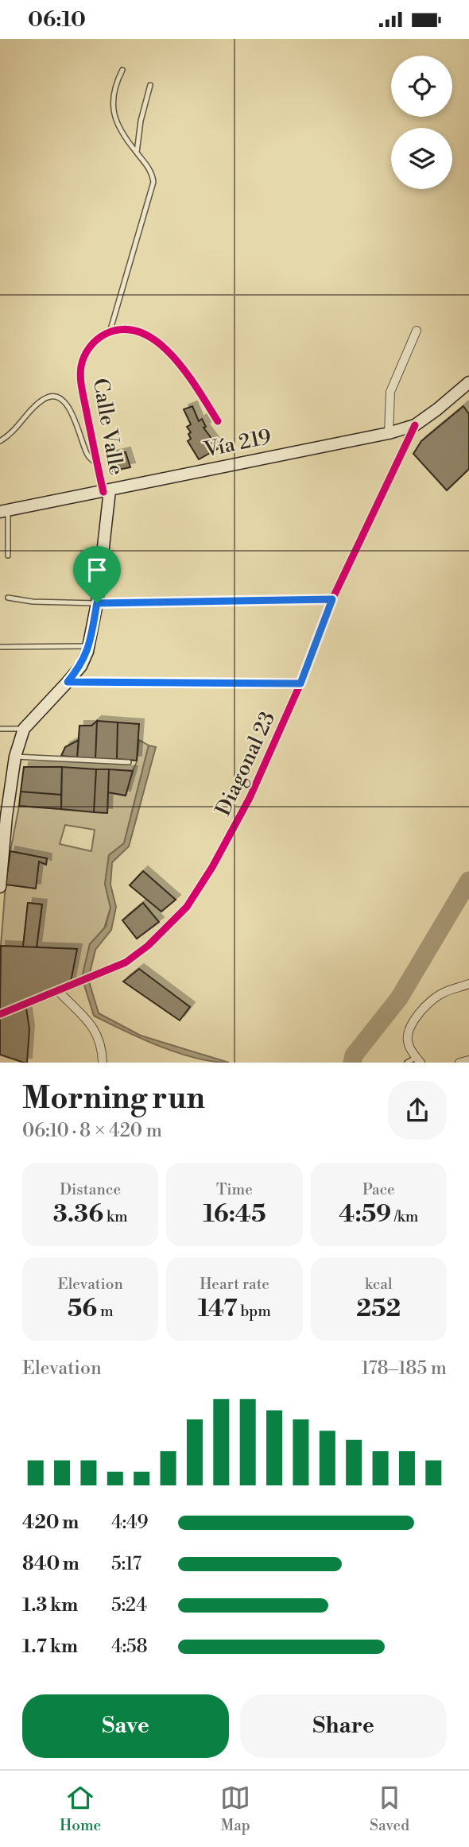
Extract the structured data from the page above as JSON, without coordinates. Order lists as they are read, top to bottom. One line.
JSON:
{"streets":{"main road":["Vía 219"],"street":["Calle Valle","Diagonal 23"]},"crossings":[["Calle Valle","Vía 219"],["Vía 219","Diagonal 23"]],"page":{"status":"06:10","heading":["Morning run","06:10 · 8 × 420 m"],"stats":[["Distance","3.36 km"],["Time","16:45"],["Pace","4:59 /km"],["Elevation","56 m"],["Heart rate","147 bpm"],["kcal","252"]],"chart":["Elevation","178–185 m"],"list":[{"name":"420 m","note":"4:49"},{"name":"840 m","note":"5:17"},{"name":"1.3 km","note":"5:24"},{"name":"1.7 km","note":"4:58"}],"buttons":["Save","Share"],"tabs":["Home","Map","Saved"]}}
